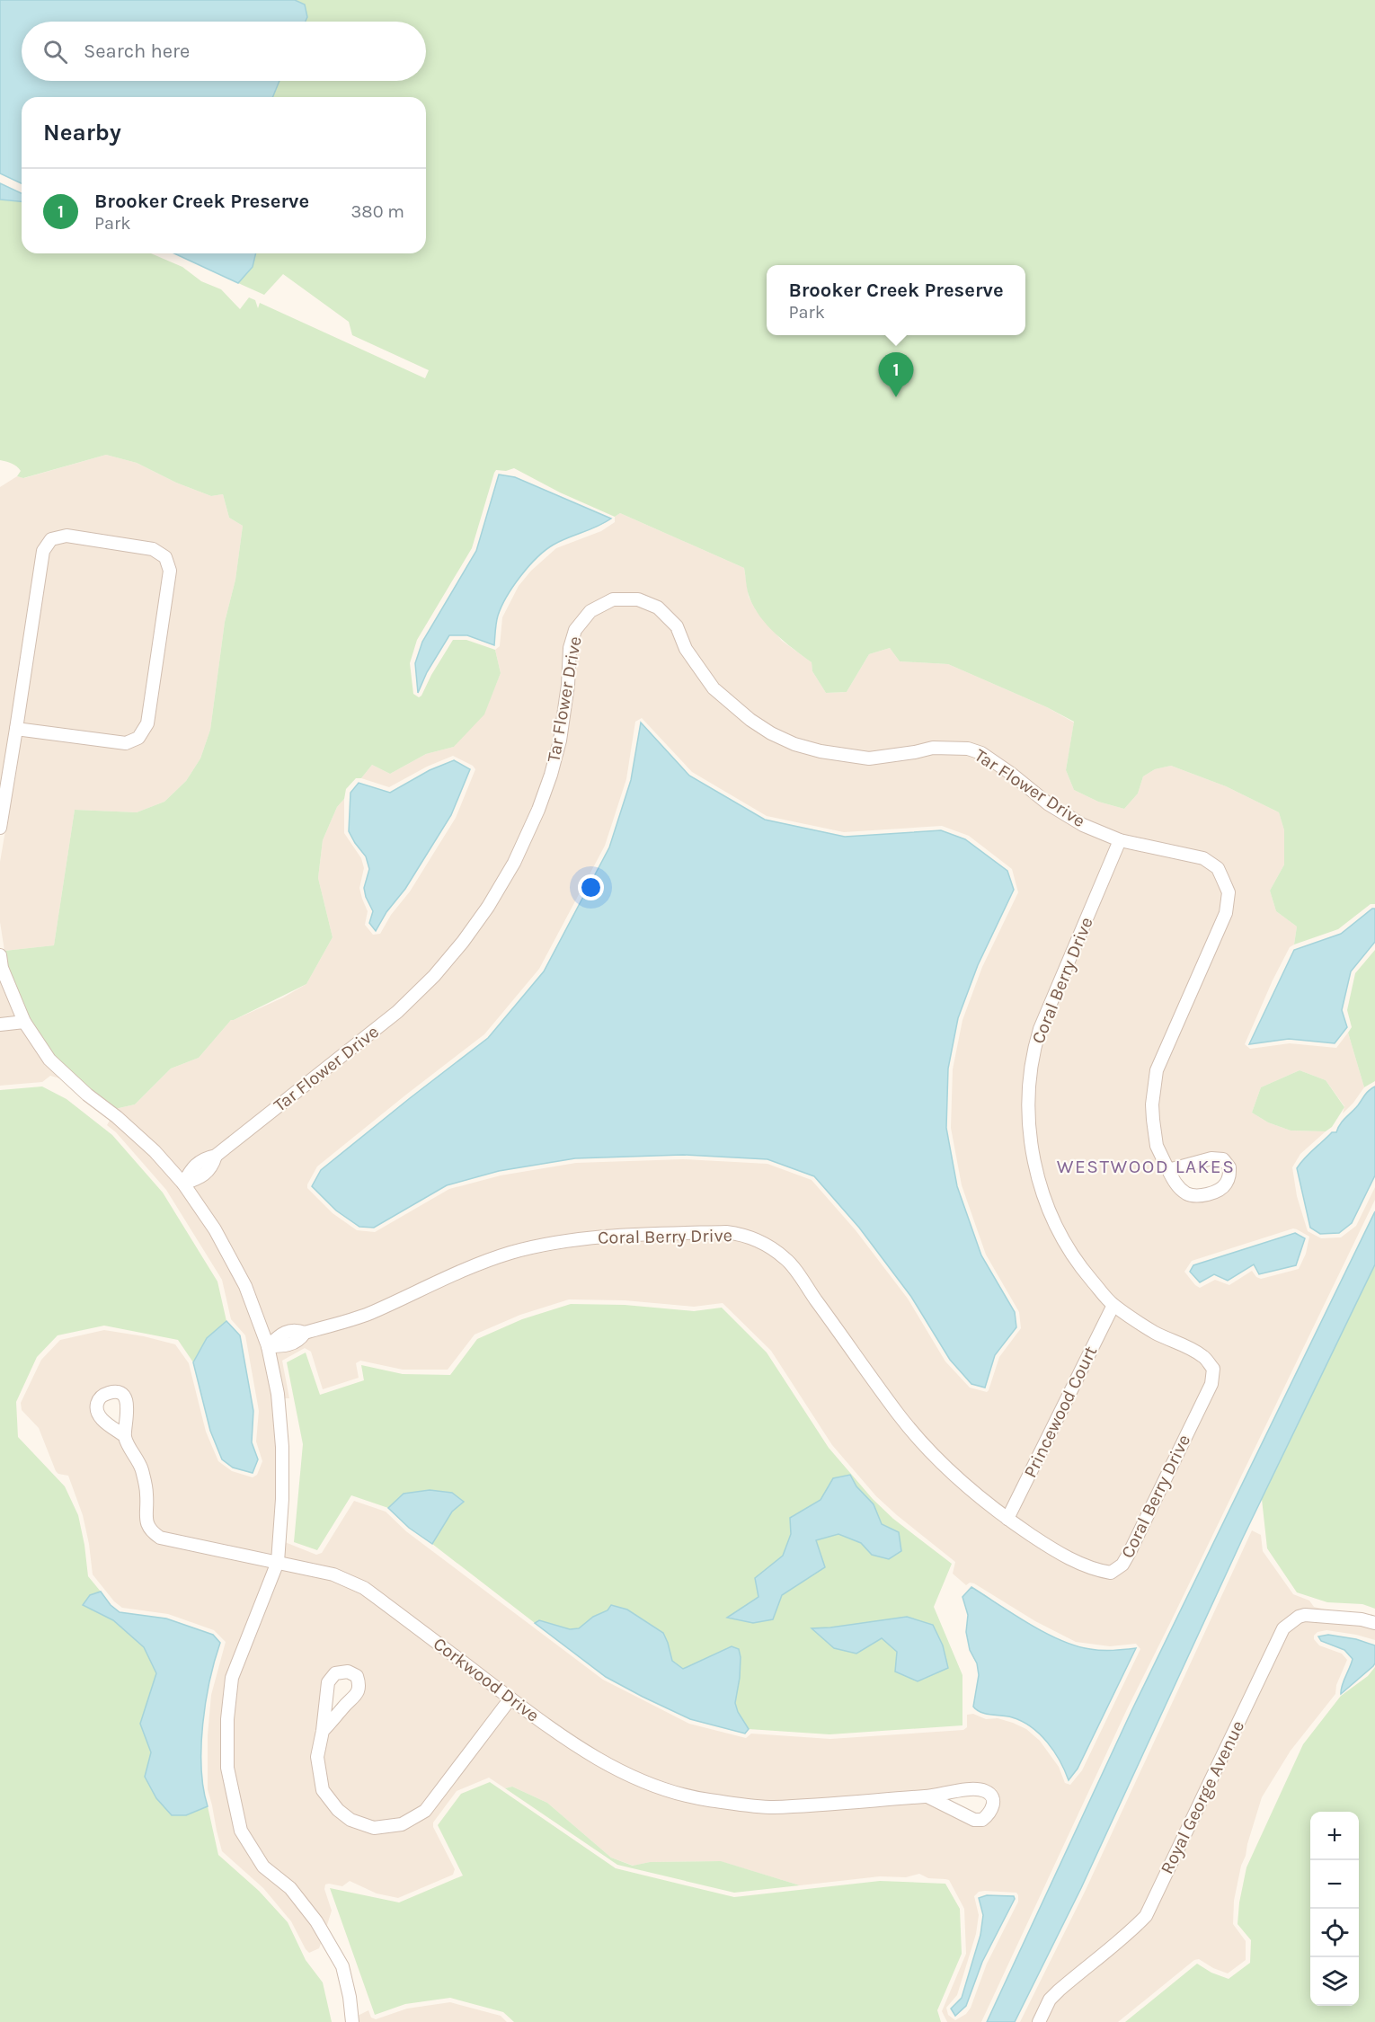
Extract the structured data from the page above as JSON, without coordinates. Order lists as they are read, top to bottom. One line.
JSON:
{"streets":{"street":["Tar Flower Drive","Coral Berry Drive","Princewood Court","Corkwood Drive","Royal George Avenue"]},"crossings":[["Tar Flower Drive","Coral Berry Drive"],["Coral Berry Drive","Princewood Court"]],"districts":["WESTWOOD LAKES"],"page":{"search":"Search here","heading":"Nearby","list":[{"mark":"1","name":"Brooker Creek Preserve","note":"Park","value":"380 m"}],"popup":["Brooker Creek Preserve","Park"],"pins":"1","map_buttons":["+","−"]}}
